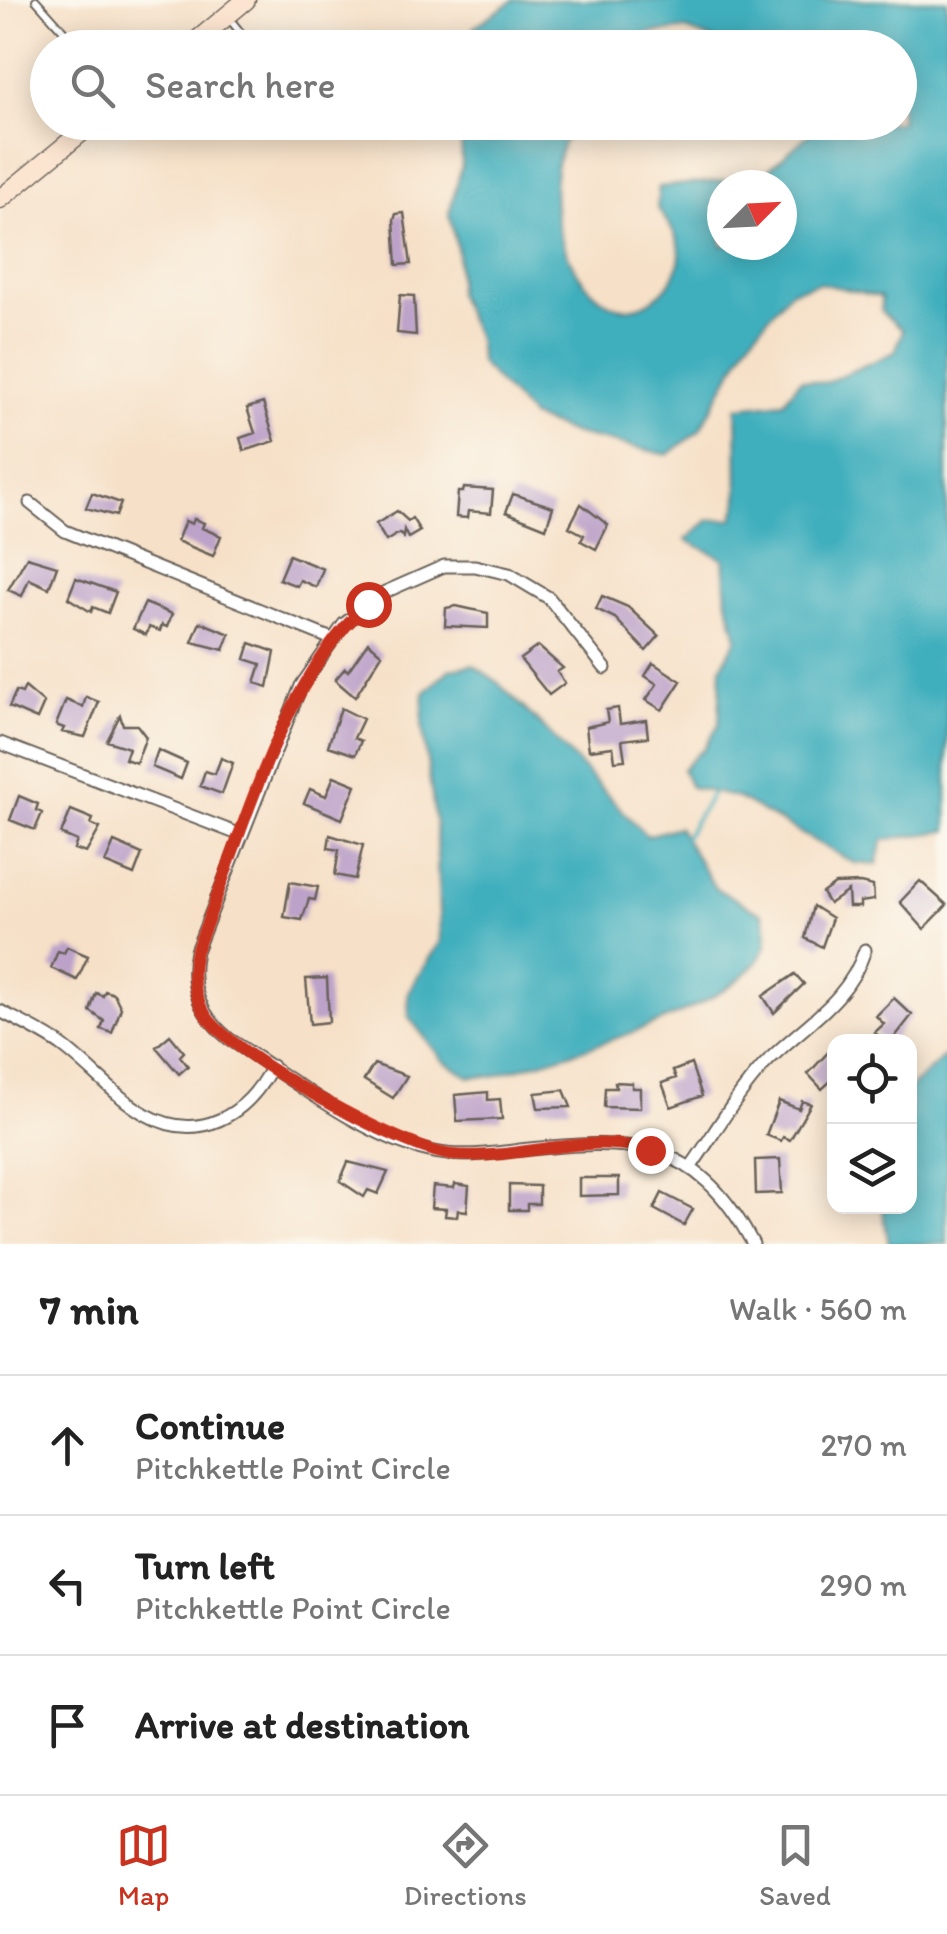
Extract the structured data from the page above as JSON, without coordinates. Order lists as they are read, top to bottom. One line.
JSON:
{"north":"top right","page":{"search":"Search here","heading":["7 min","Walk · 560 m"],"list":[["Continue","Pitchkettle Point Circle","270 m"],["Turn left","Pitchkettle Point Circle","290 m"],"Arrive at destination"],"nav":["Map","Directions","Saved"]}}
